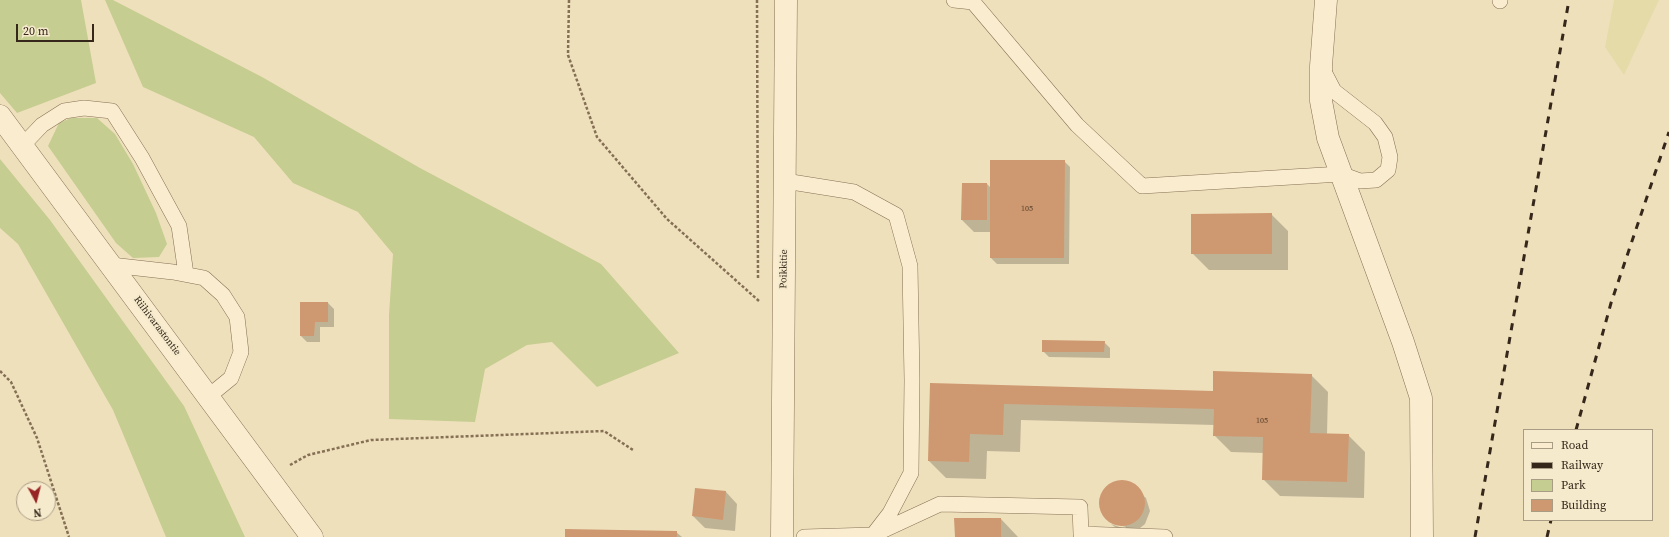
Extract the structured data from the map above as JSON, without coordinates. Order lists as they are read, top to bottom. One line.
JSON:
{"streets":{"street":["Poikkitie","Riihivarastontie"]},"house_numbers":["105","105"],"legend":["Road","Railway","Park","Building"],"scale_bar":"20 m","north":"bottom"}
